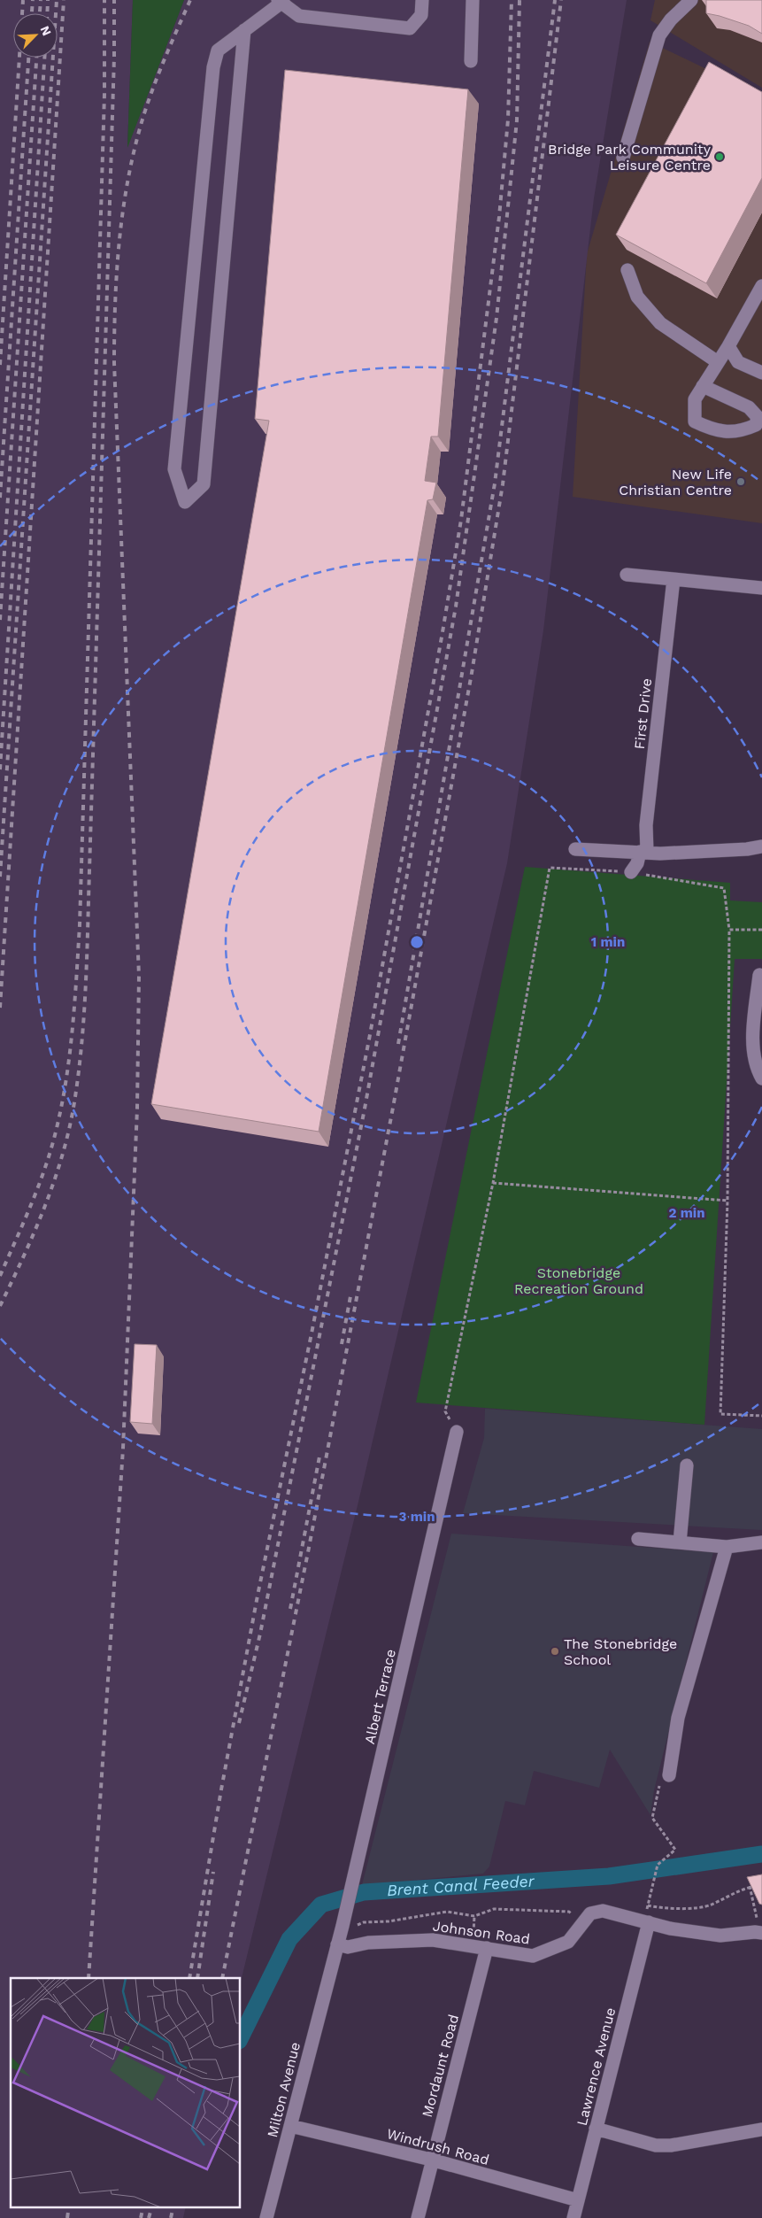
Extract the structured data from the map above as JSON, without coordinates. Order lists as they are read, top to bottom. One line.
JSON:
{"streets":{"street":["First Drive","Albert Terrace","Johnson Road","Mordaunt Road","Lawrence Avenue","Milton Avenue","Windrush Road"]},"crossings":[["Albert Terrace","Johnson Road"],["Albert Terrace","Milton Avenue"],["Johnson Road","Mordaunt Road"],["Johnson Road","Lawrence Avenue"],["Mordaunt Road","Windrush Road"],["Lawrence Avenue","Windrush Road"],["Milton Avenue","Windrush Road"]],"water":["Brent Canal Feeder"],"parks":["Stonebridge Recreation Ground"],"places":["Bridge Park Community Leisure Centre","New Life Christian Centre","The Stonebridge School"],"north":"top right","rings":["1 min","2 min","3 min"]}
